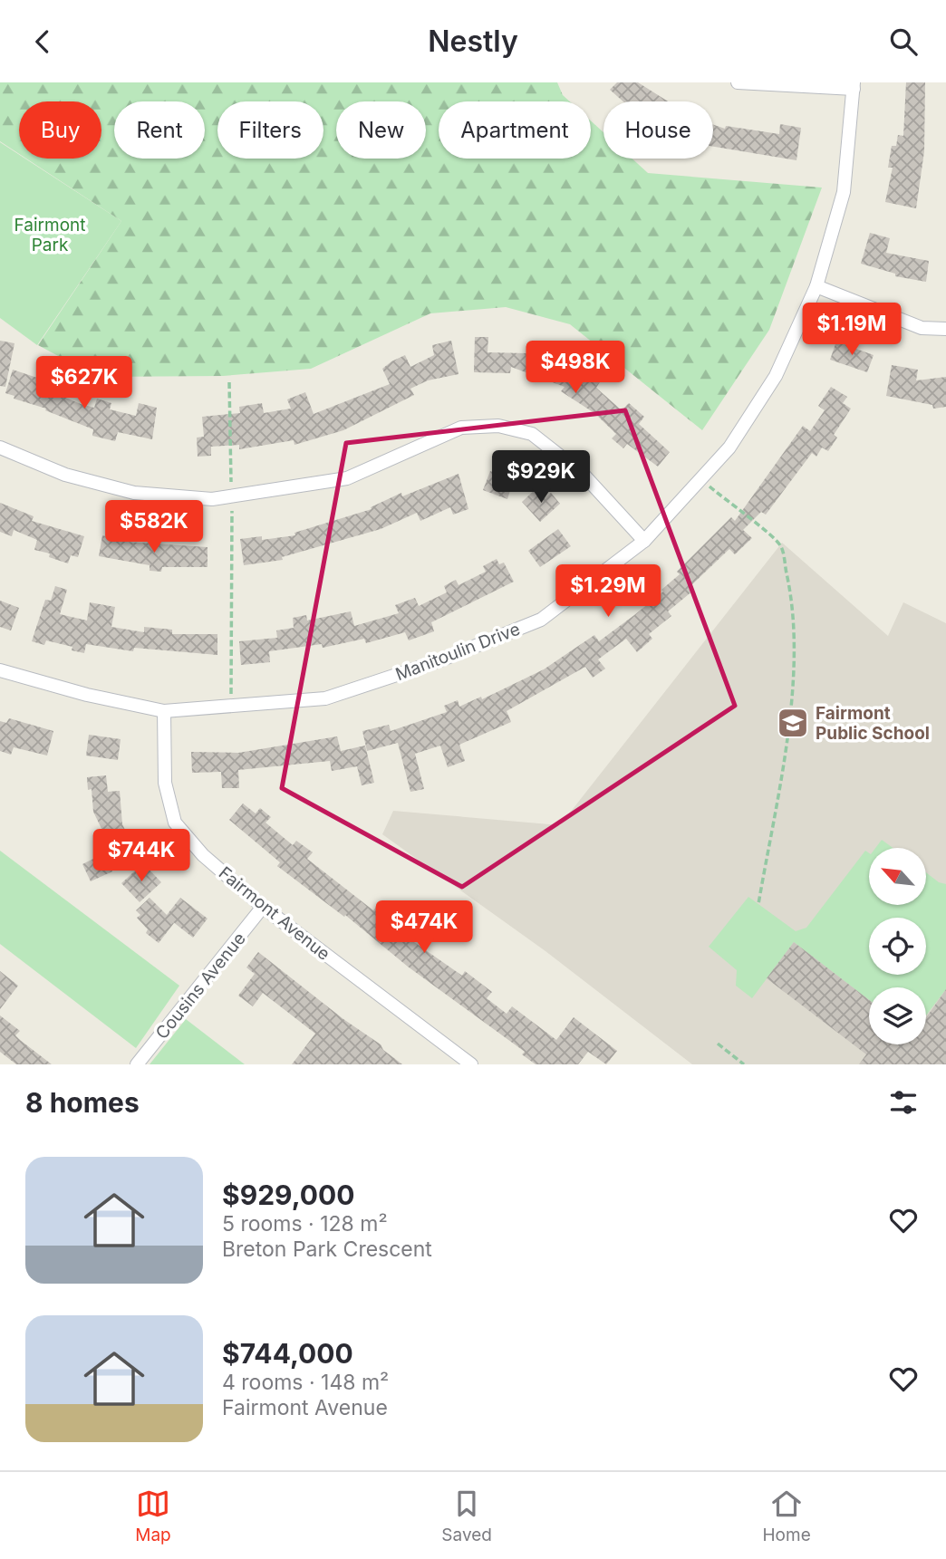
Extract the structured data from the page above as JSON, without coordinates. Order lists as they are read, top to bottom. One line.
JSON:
{"streets":{"street":["Manitoulin Drive","Fairmont Avenue","Cousins Avenue"]},"crossings":[["Manitoulin Drive","Fairmont Avenue"],["Fairmont Avenue","Cousins Avenue"]],"parks":["Fairmont Park"],"places":{"school or university":["Fairmont Public School"]},"north":"top left","page":{"header":"Nestly","chip":["Buy","Rent","Filters","New","Apartment","House"],"price":["$1.19M","$498K","$627K","$929K","$582K","$1.29M","$744K","$474K"],"heading":"8 homes","list":[{"name":"$929,000","note":"5 rooms · 128 m² · Breton Park Crescent"},{"name":"$744,000","note":"4 rooms · 148 m² · Fairmont Avenue"}],"tabs":["Map","Saved","Home"]}}
